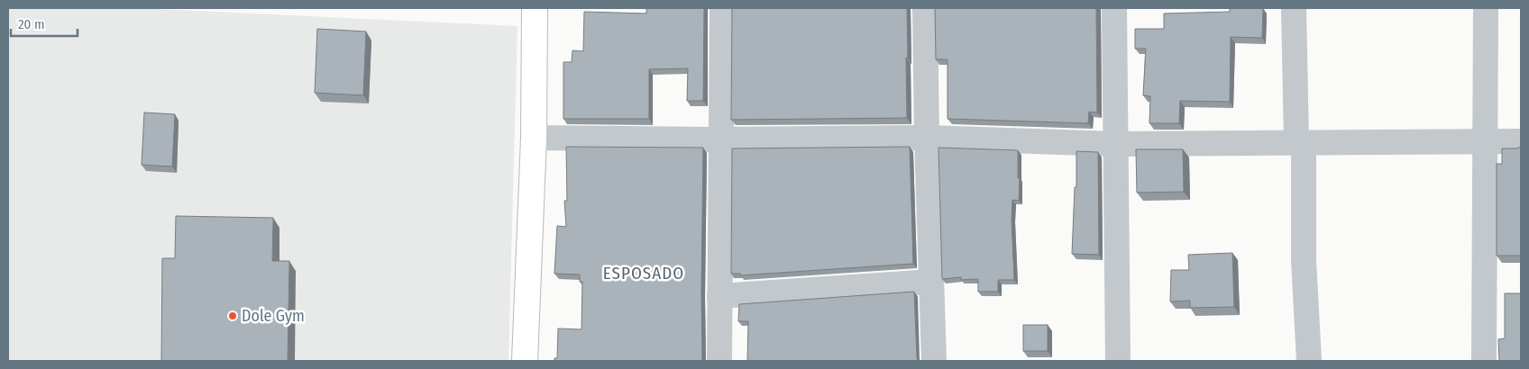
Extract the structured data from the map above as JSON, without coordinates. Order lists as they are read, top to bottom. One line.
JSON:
{"districts":["ESPOSADO"],"places":["Dole Gym"],"scale_bar":"20 m"}
